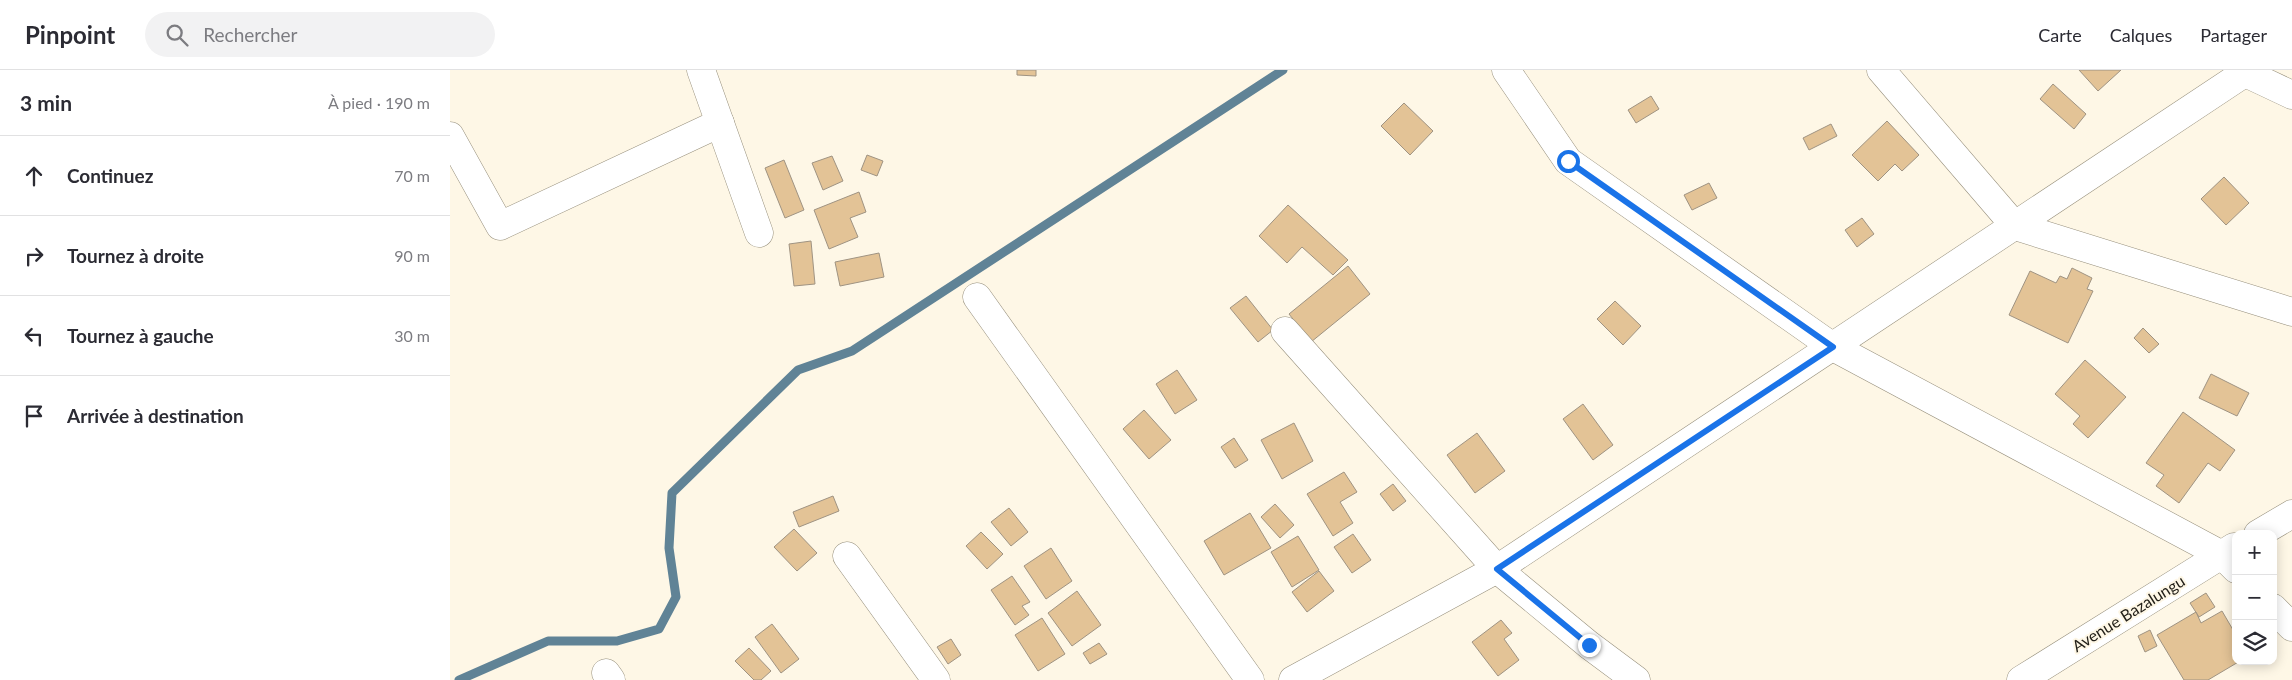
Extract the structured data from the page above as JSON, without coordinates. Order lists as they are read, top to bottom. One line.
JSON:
{"streets":{"street":["Avenue Bazalungu"]},"page":{"header":"Pinpoint","search":"Rechercher","nav":["Carte","Calques","Partager"],"heading":["3 min","À pied · 190 m"],"list":[["Continuez","70 m"],["Tournez à droite","90 m"],["Tournez à gauche","30 m"],"Arrivée à destination"],"map_buttons":["+","−"]}}
